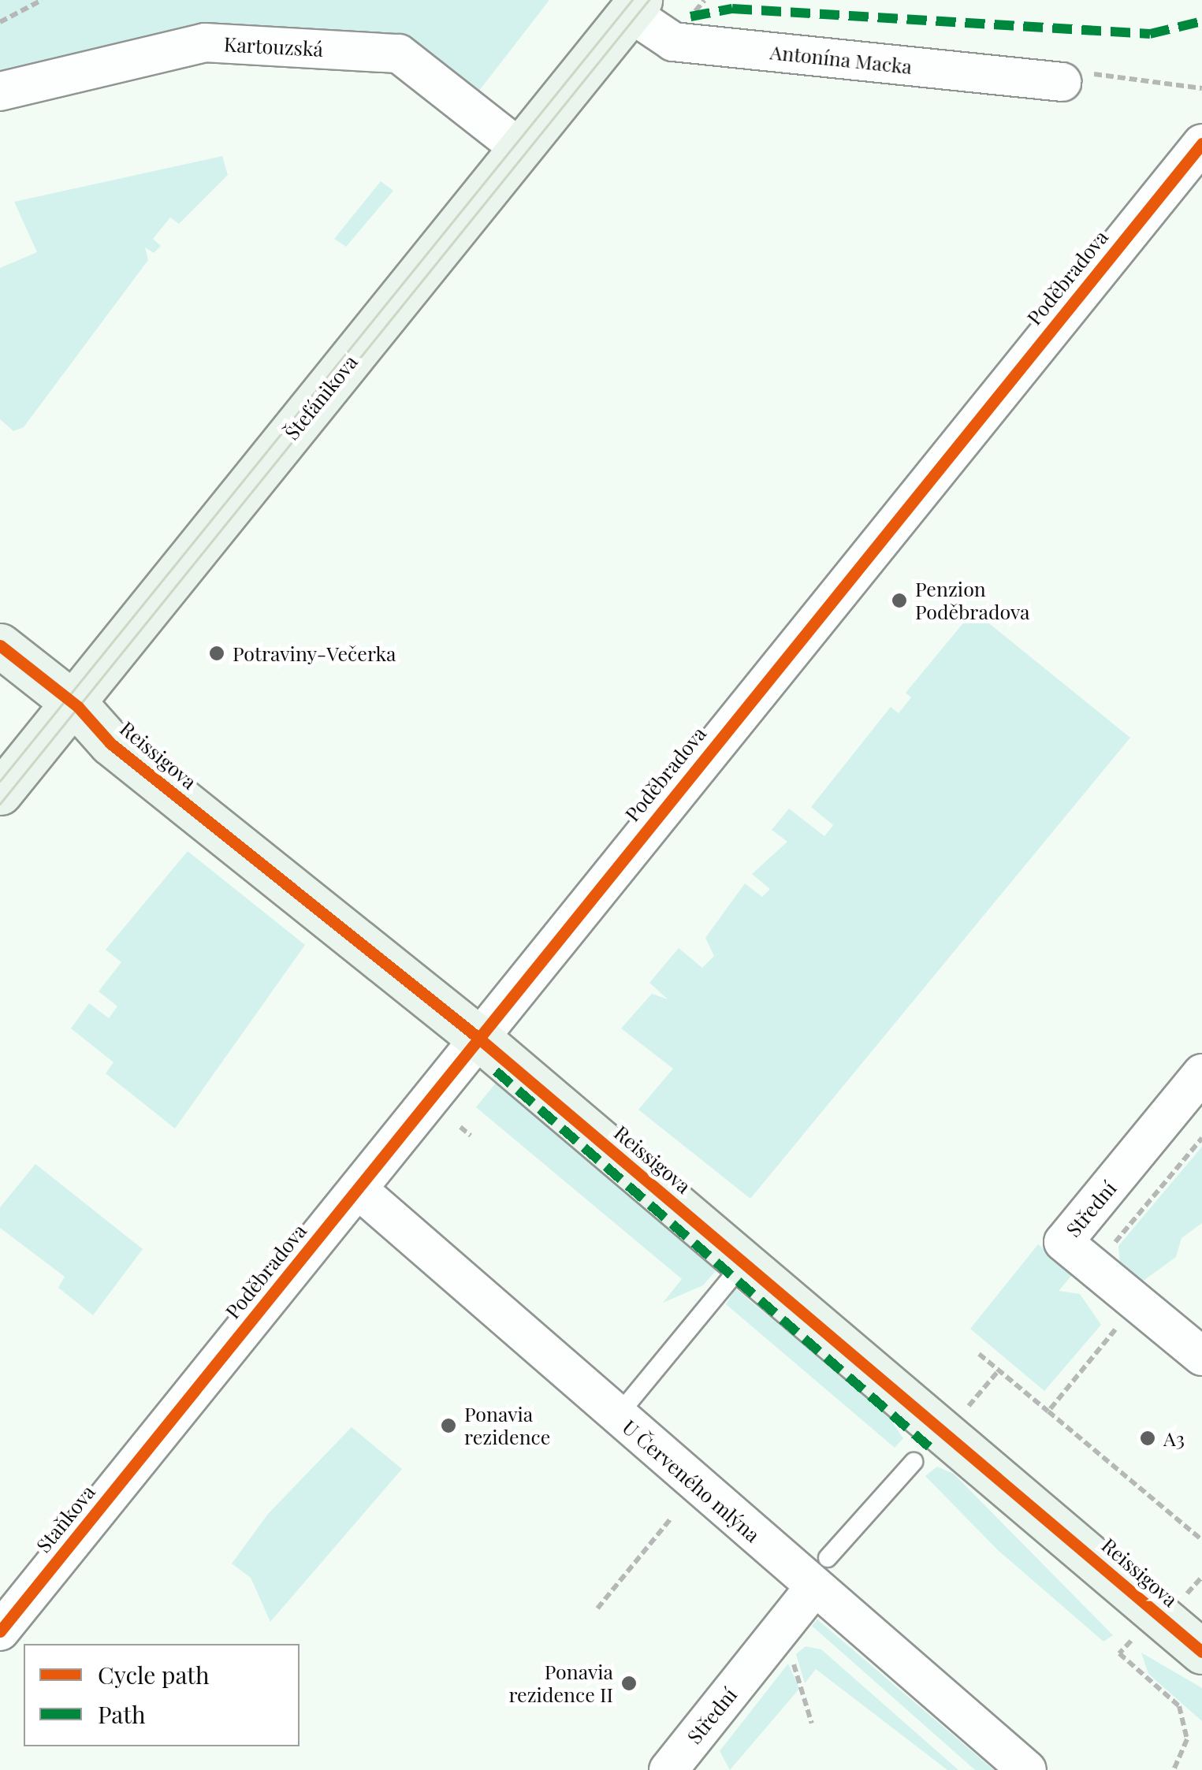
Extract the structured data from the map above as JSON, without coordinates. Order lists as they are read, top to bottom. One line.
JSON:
{"streets":{"street":["Kartouzská","Antonína Macka","Poděbradova","Štefánikova","Reissigova","Střední","U Červeného mlýna","Staňkova"]},"crossings":[["Kartouzská","Štefánikova"],["Antonína Macka","Štefánikova"],["Poděbradova","Reissigova"],["Poděbradova","U Červeného mlýna"],["Poděbradova","Staňkova"],["Štefánikova","Reissigova"],["Střední","U Červeného mlýna"]],"places":["Penzion Poděbradova","Potraviny-Večerka","Ponavia rezidence","A3","Ponavia rezidence II"],"legend":["Cycle path","Path"]}
